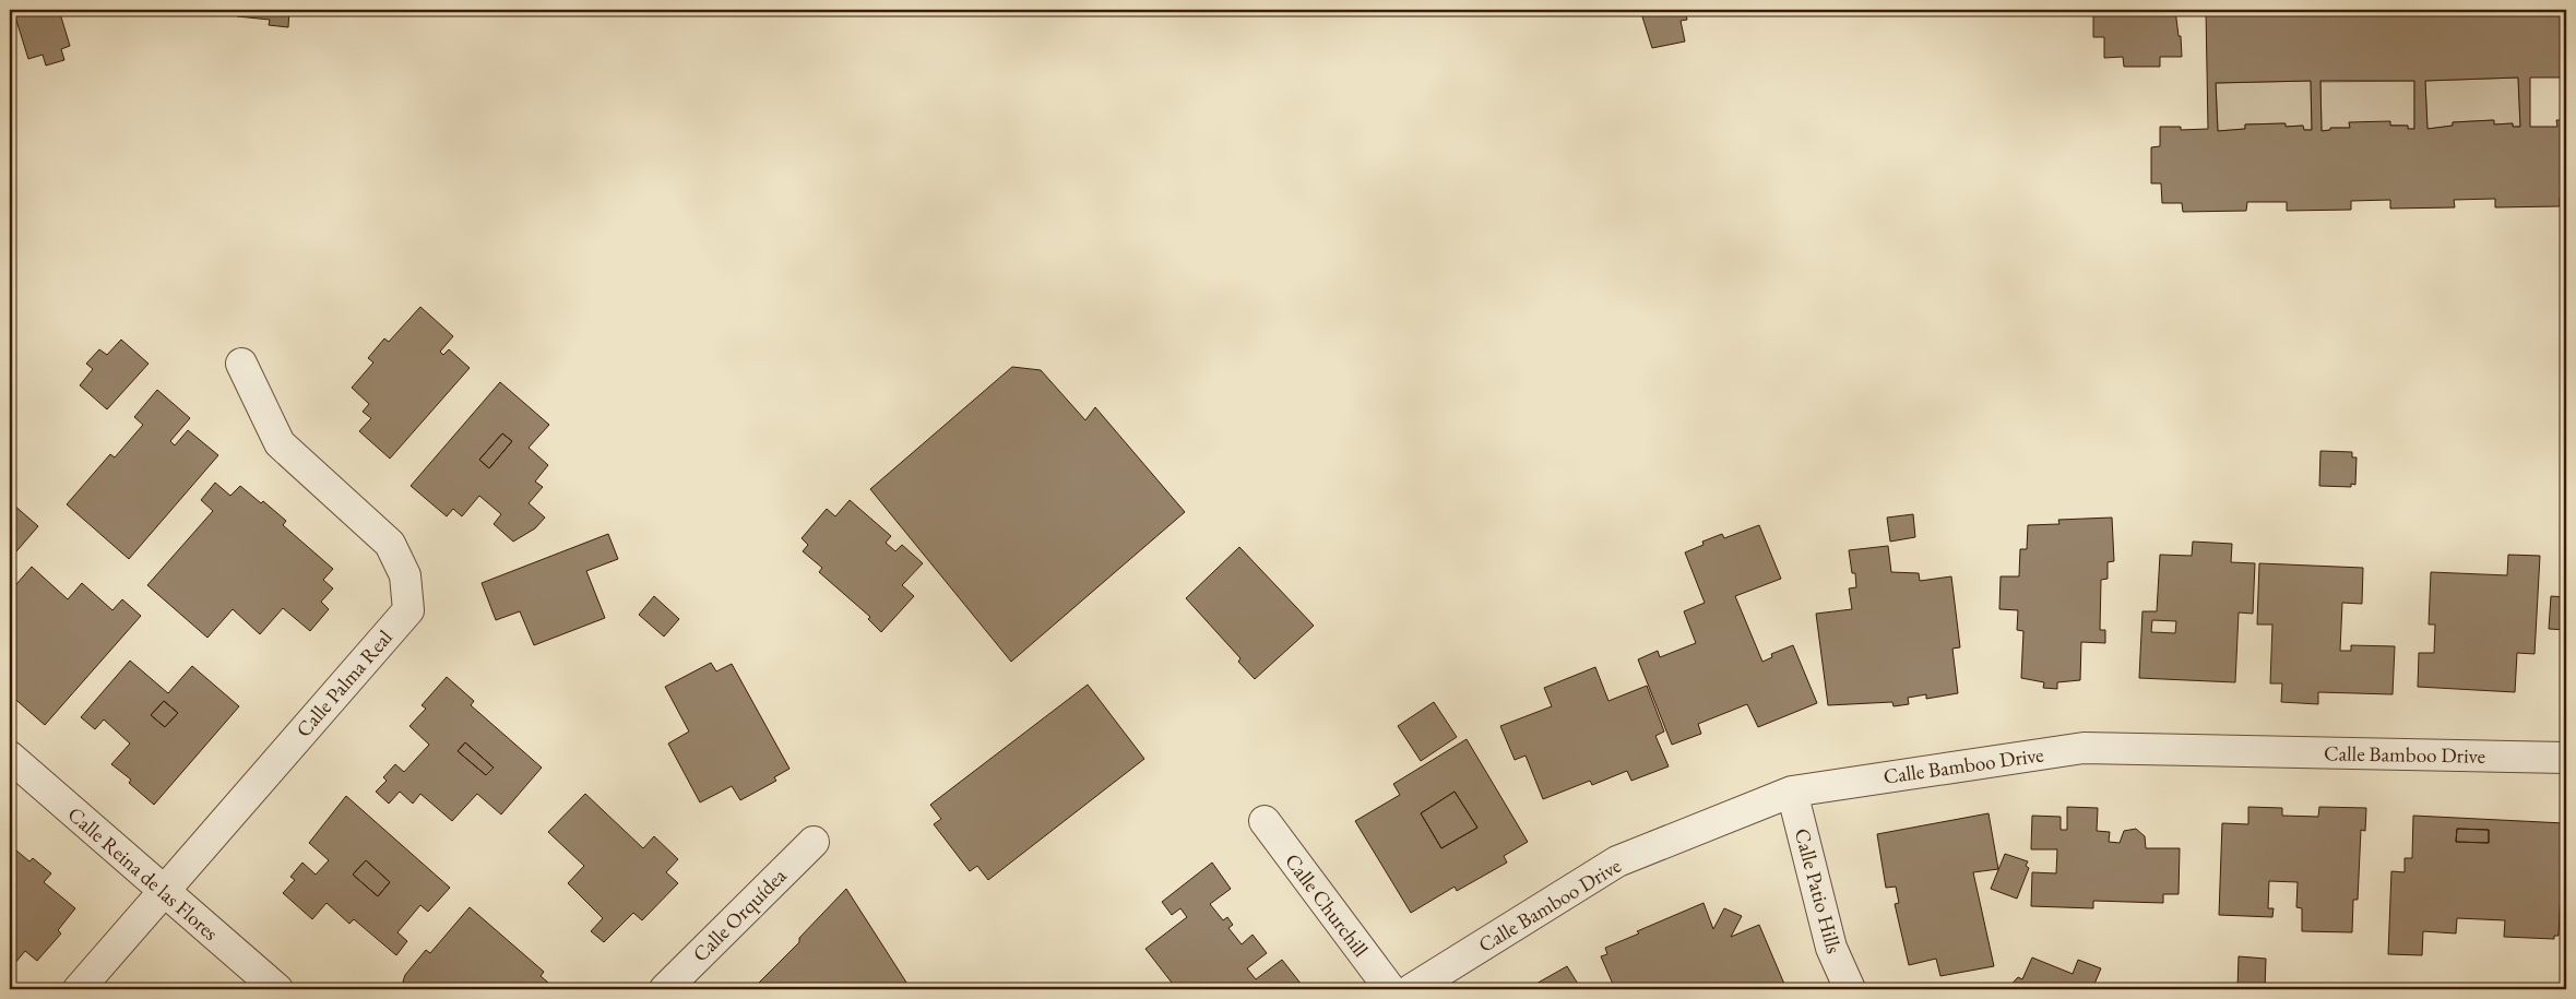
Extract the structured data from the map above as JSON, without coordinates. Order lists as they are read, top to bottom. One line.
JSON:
{"streets":{"street":["Calle Palma Real","Calle Bamboo Drive","Calle Reina de las Flores","Calle Patio Hills","Calle Churchill","Calle Orquídea"]},"crossings":[["Calle Palma Real","Calle Reina de las Flores"],["Calle Bamboo Drive","Calle Patio Hills"]]}
